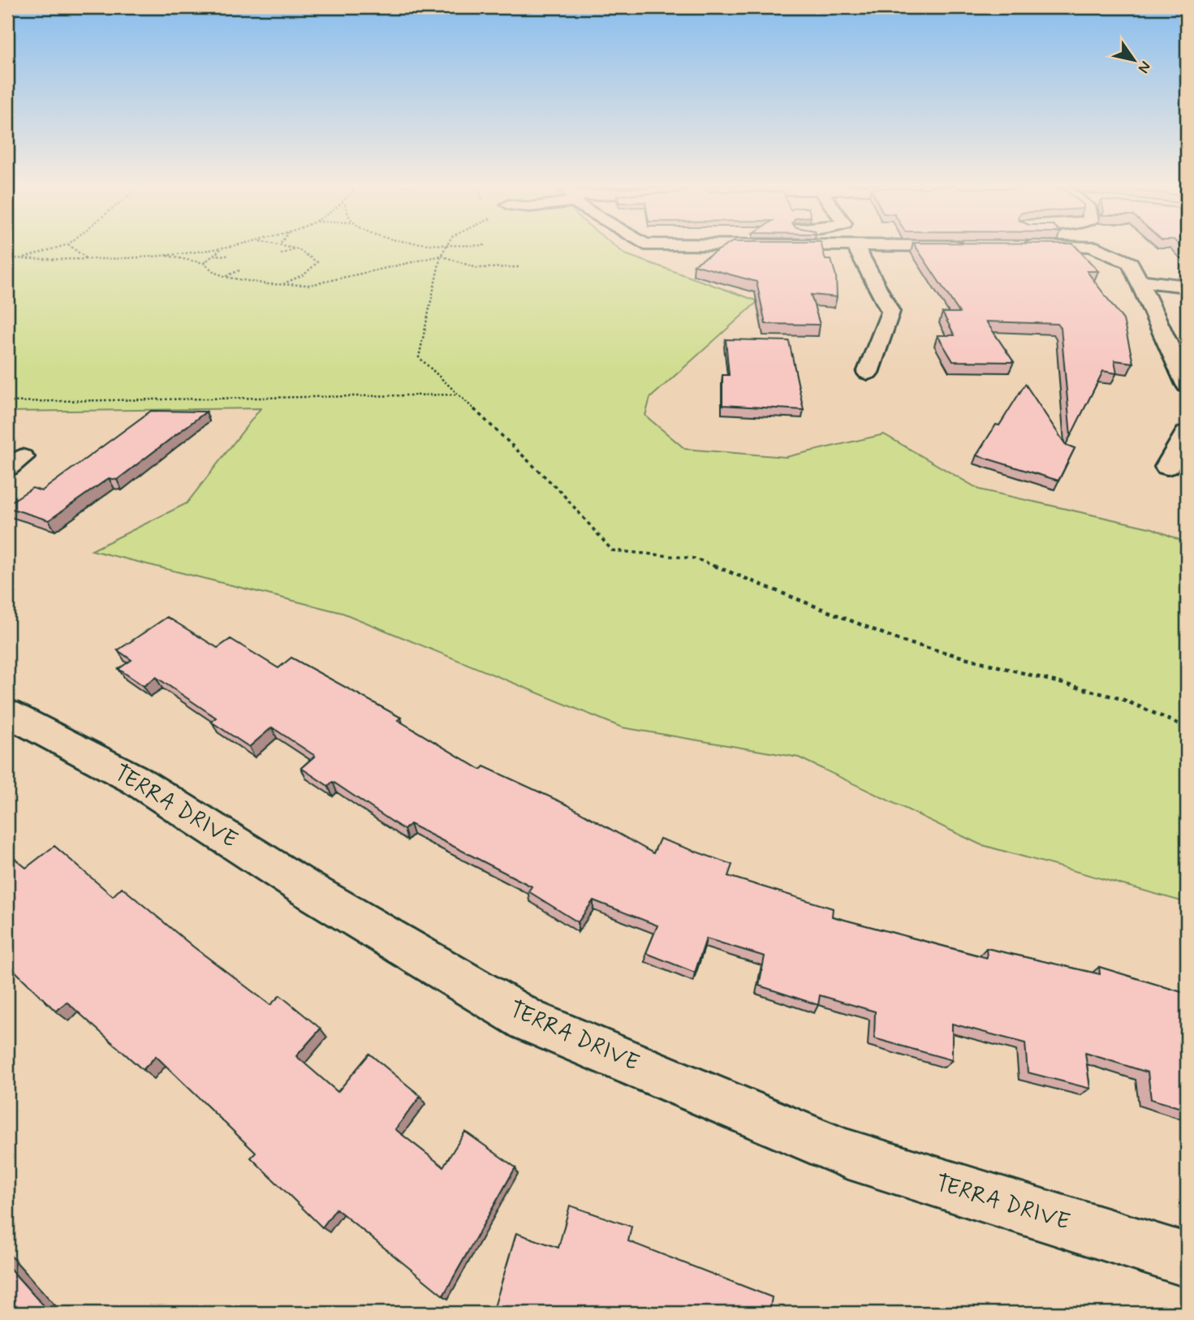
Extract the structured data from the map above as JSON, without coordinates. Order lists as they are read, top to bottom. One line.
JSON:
{"streets":{"street":["TERRA DRIVE"]},"north":"bottom right"}
